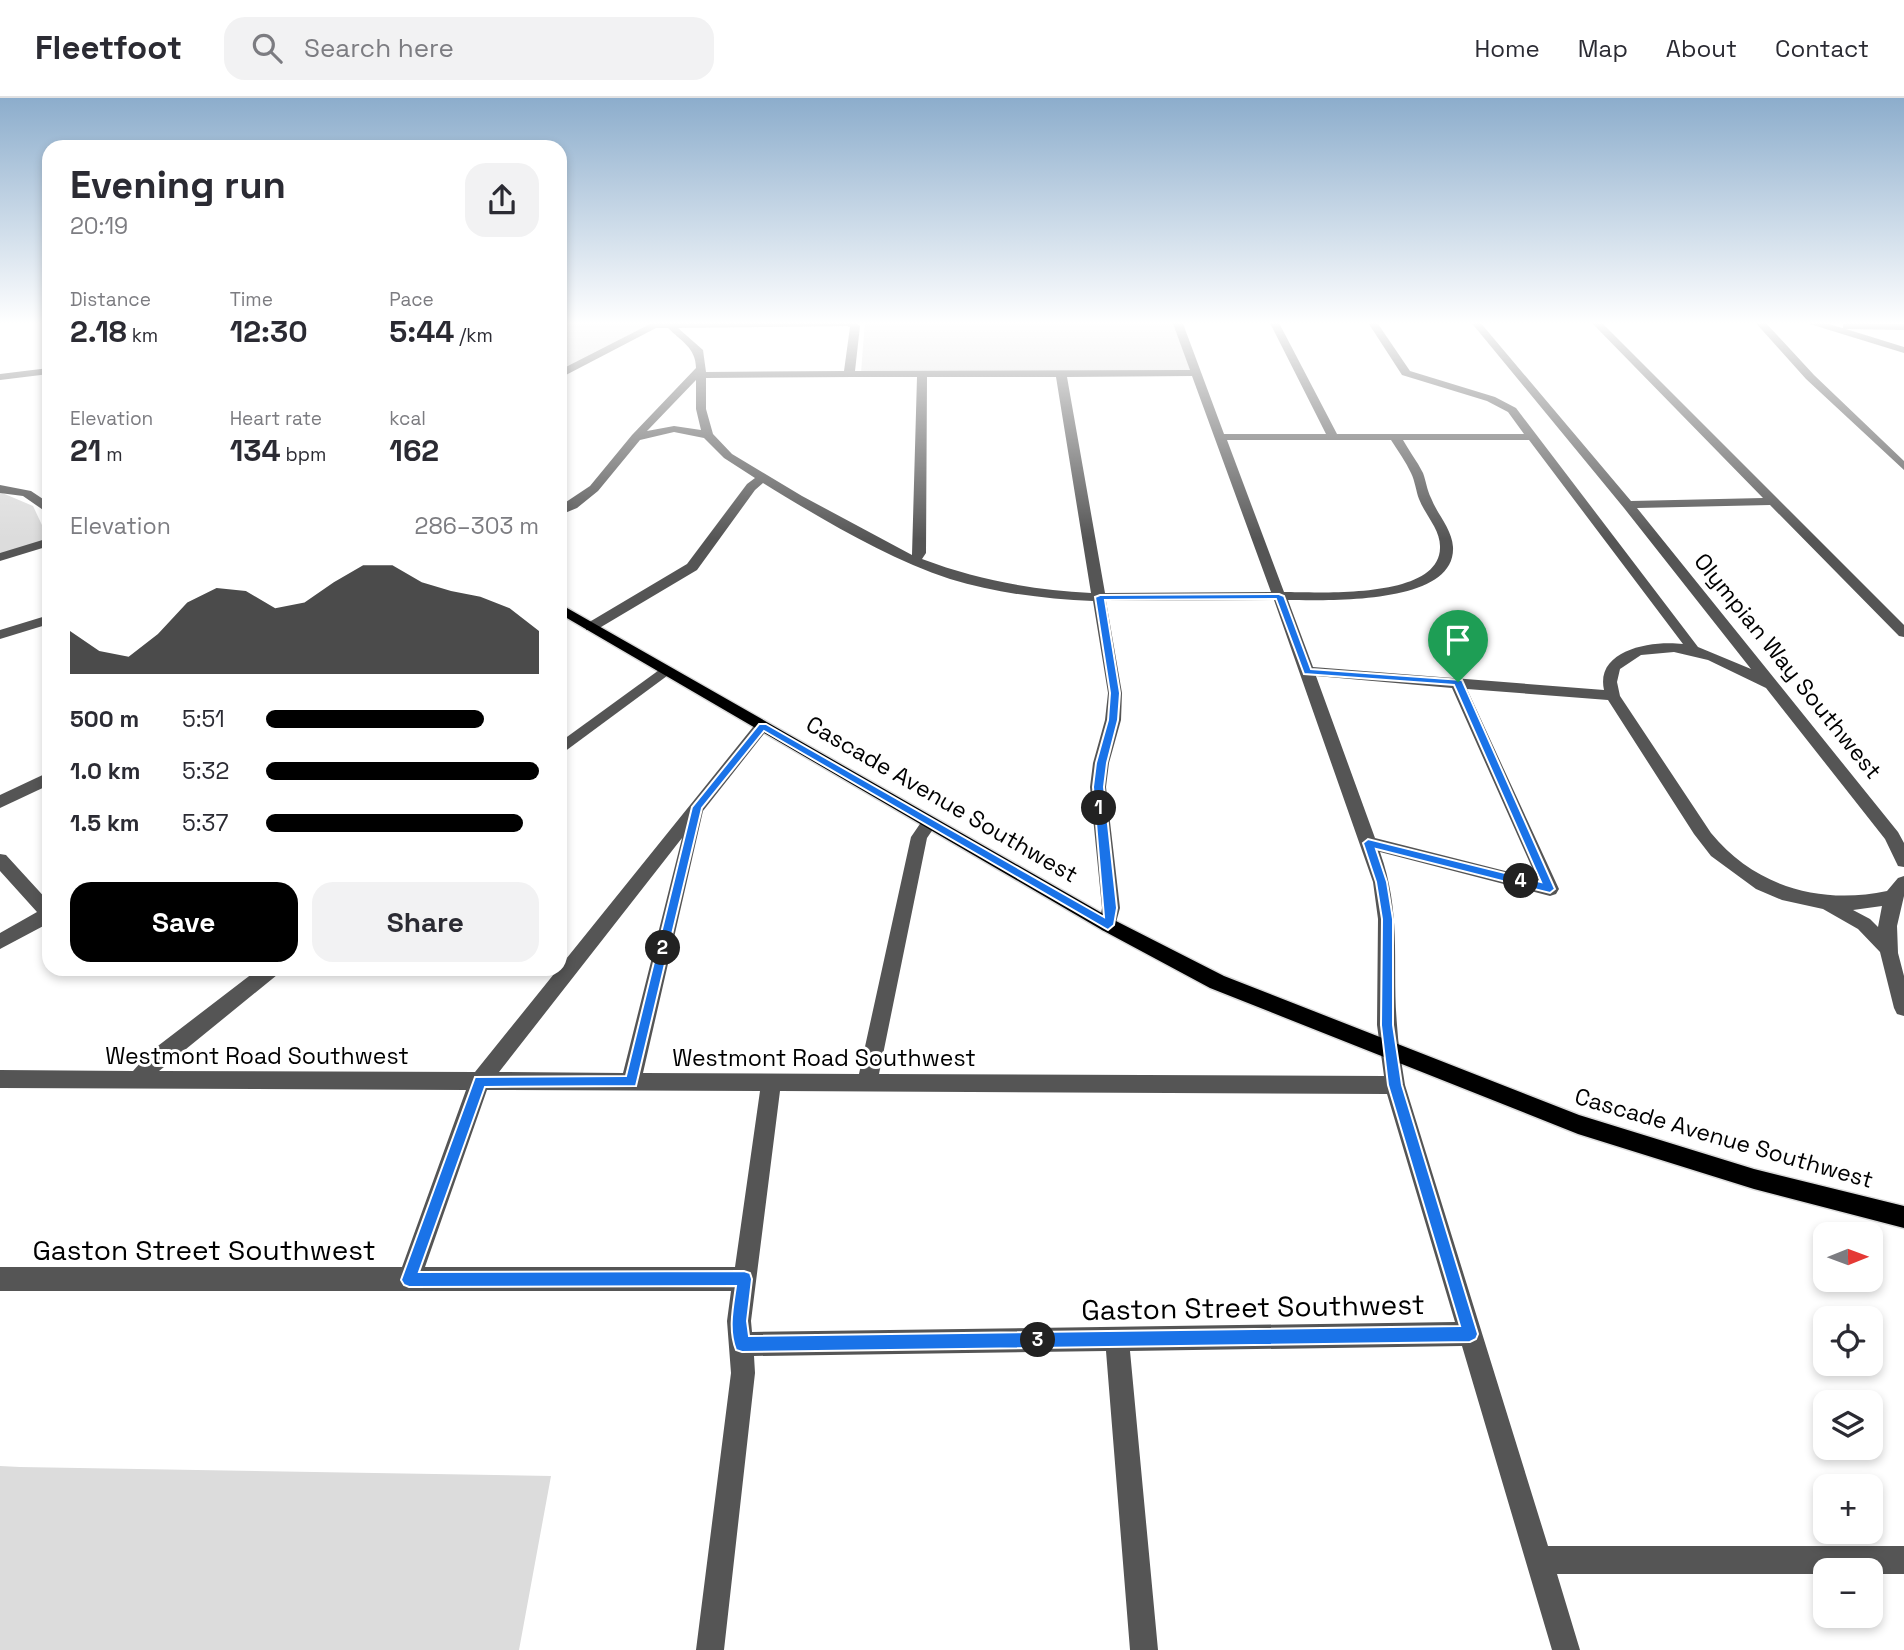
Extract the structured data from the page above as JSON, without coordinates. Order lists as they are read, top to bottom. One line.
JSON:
{"streets":{"main road":["Cascade Avenue Southwest"],"street":["Olympian Way Southwest","Westmont Road Southwest","Gaston Street Southwest"]},"north":"right","page":{"header":"Fleetfoot","search":"Search here","nav":["Home","Map","About","Contact"],"heading":["Evening run","20:19"],"stats":[["Distance","2.18 km"],["Time","12:30"],["Pace","5:44 /km"],["Elevation","21 m"],["Heart rate","134 bpm"],["kcal","162"]],"chart":["Elevation","286–303 m"],"list":[{"name":"500 m","note":"5:51"},{"name":"1.0 km","note":"5:32"},{"name":"1.5 km","note":"5:37"}],"pins":["1","4","2","3"],"buttons":["Save","Share"],"map_buttons":["+","−"]}}
